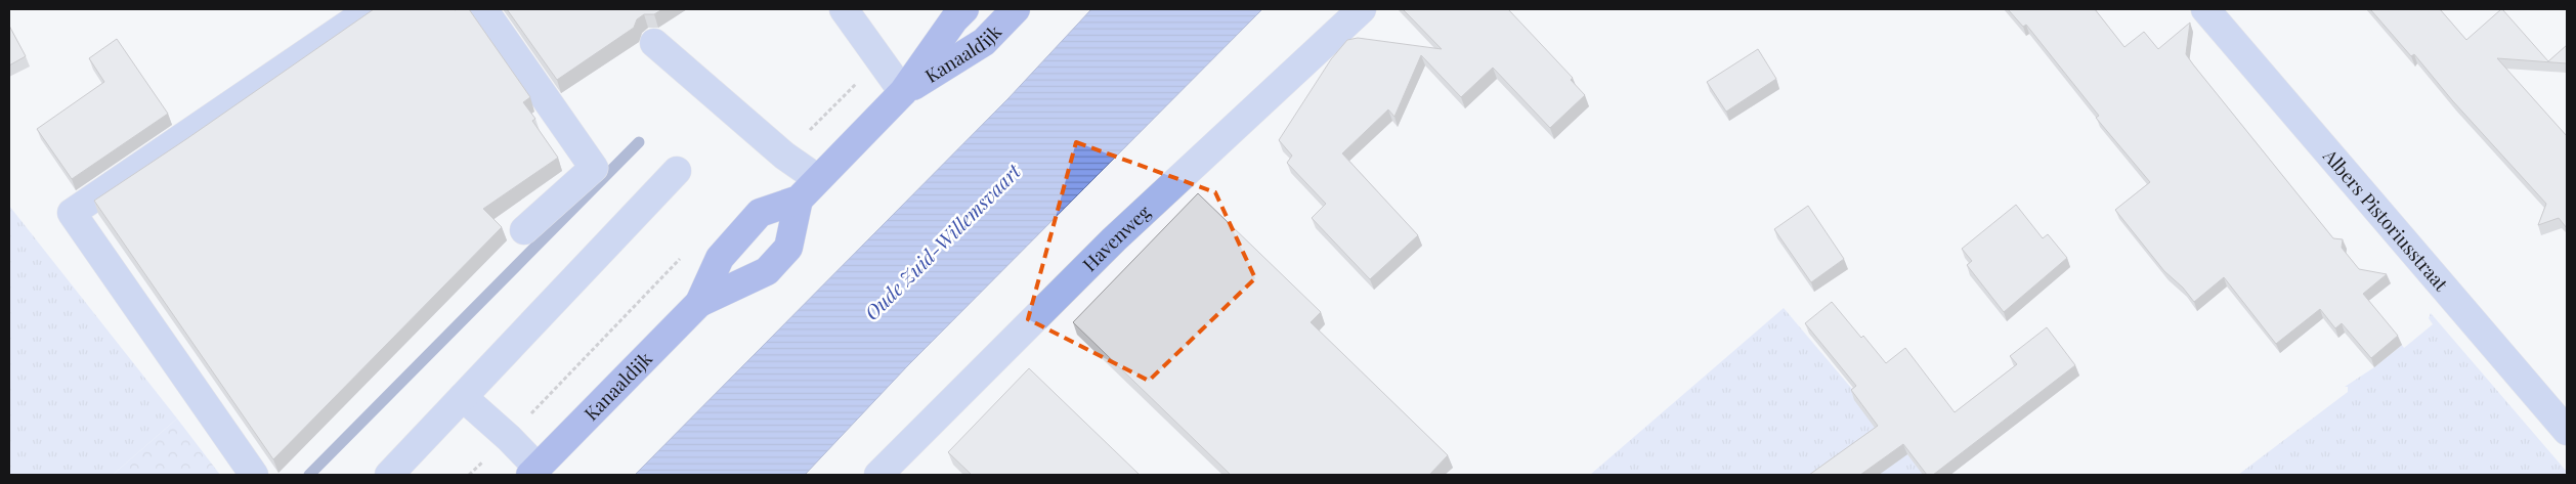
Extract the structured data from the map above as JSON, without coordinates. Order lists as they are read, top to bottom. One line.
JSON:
{"streets":{"main road":["Kanaaldijk"],"street":["Albers Pistoriusstraat","Havenweg"]},"water":["Oude Zuid-Willemsvaart"]}
